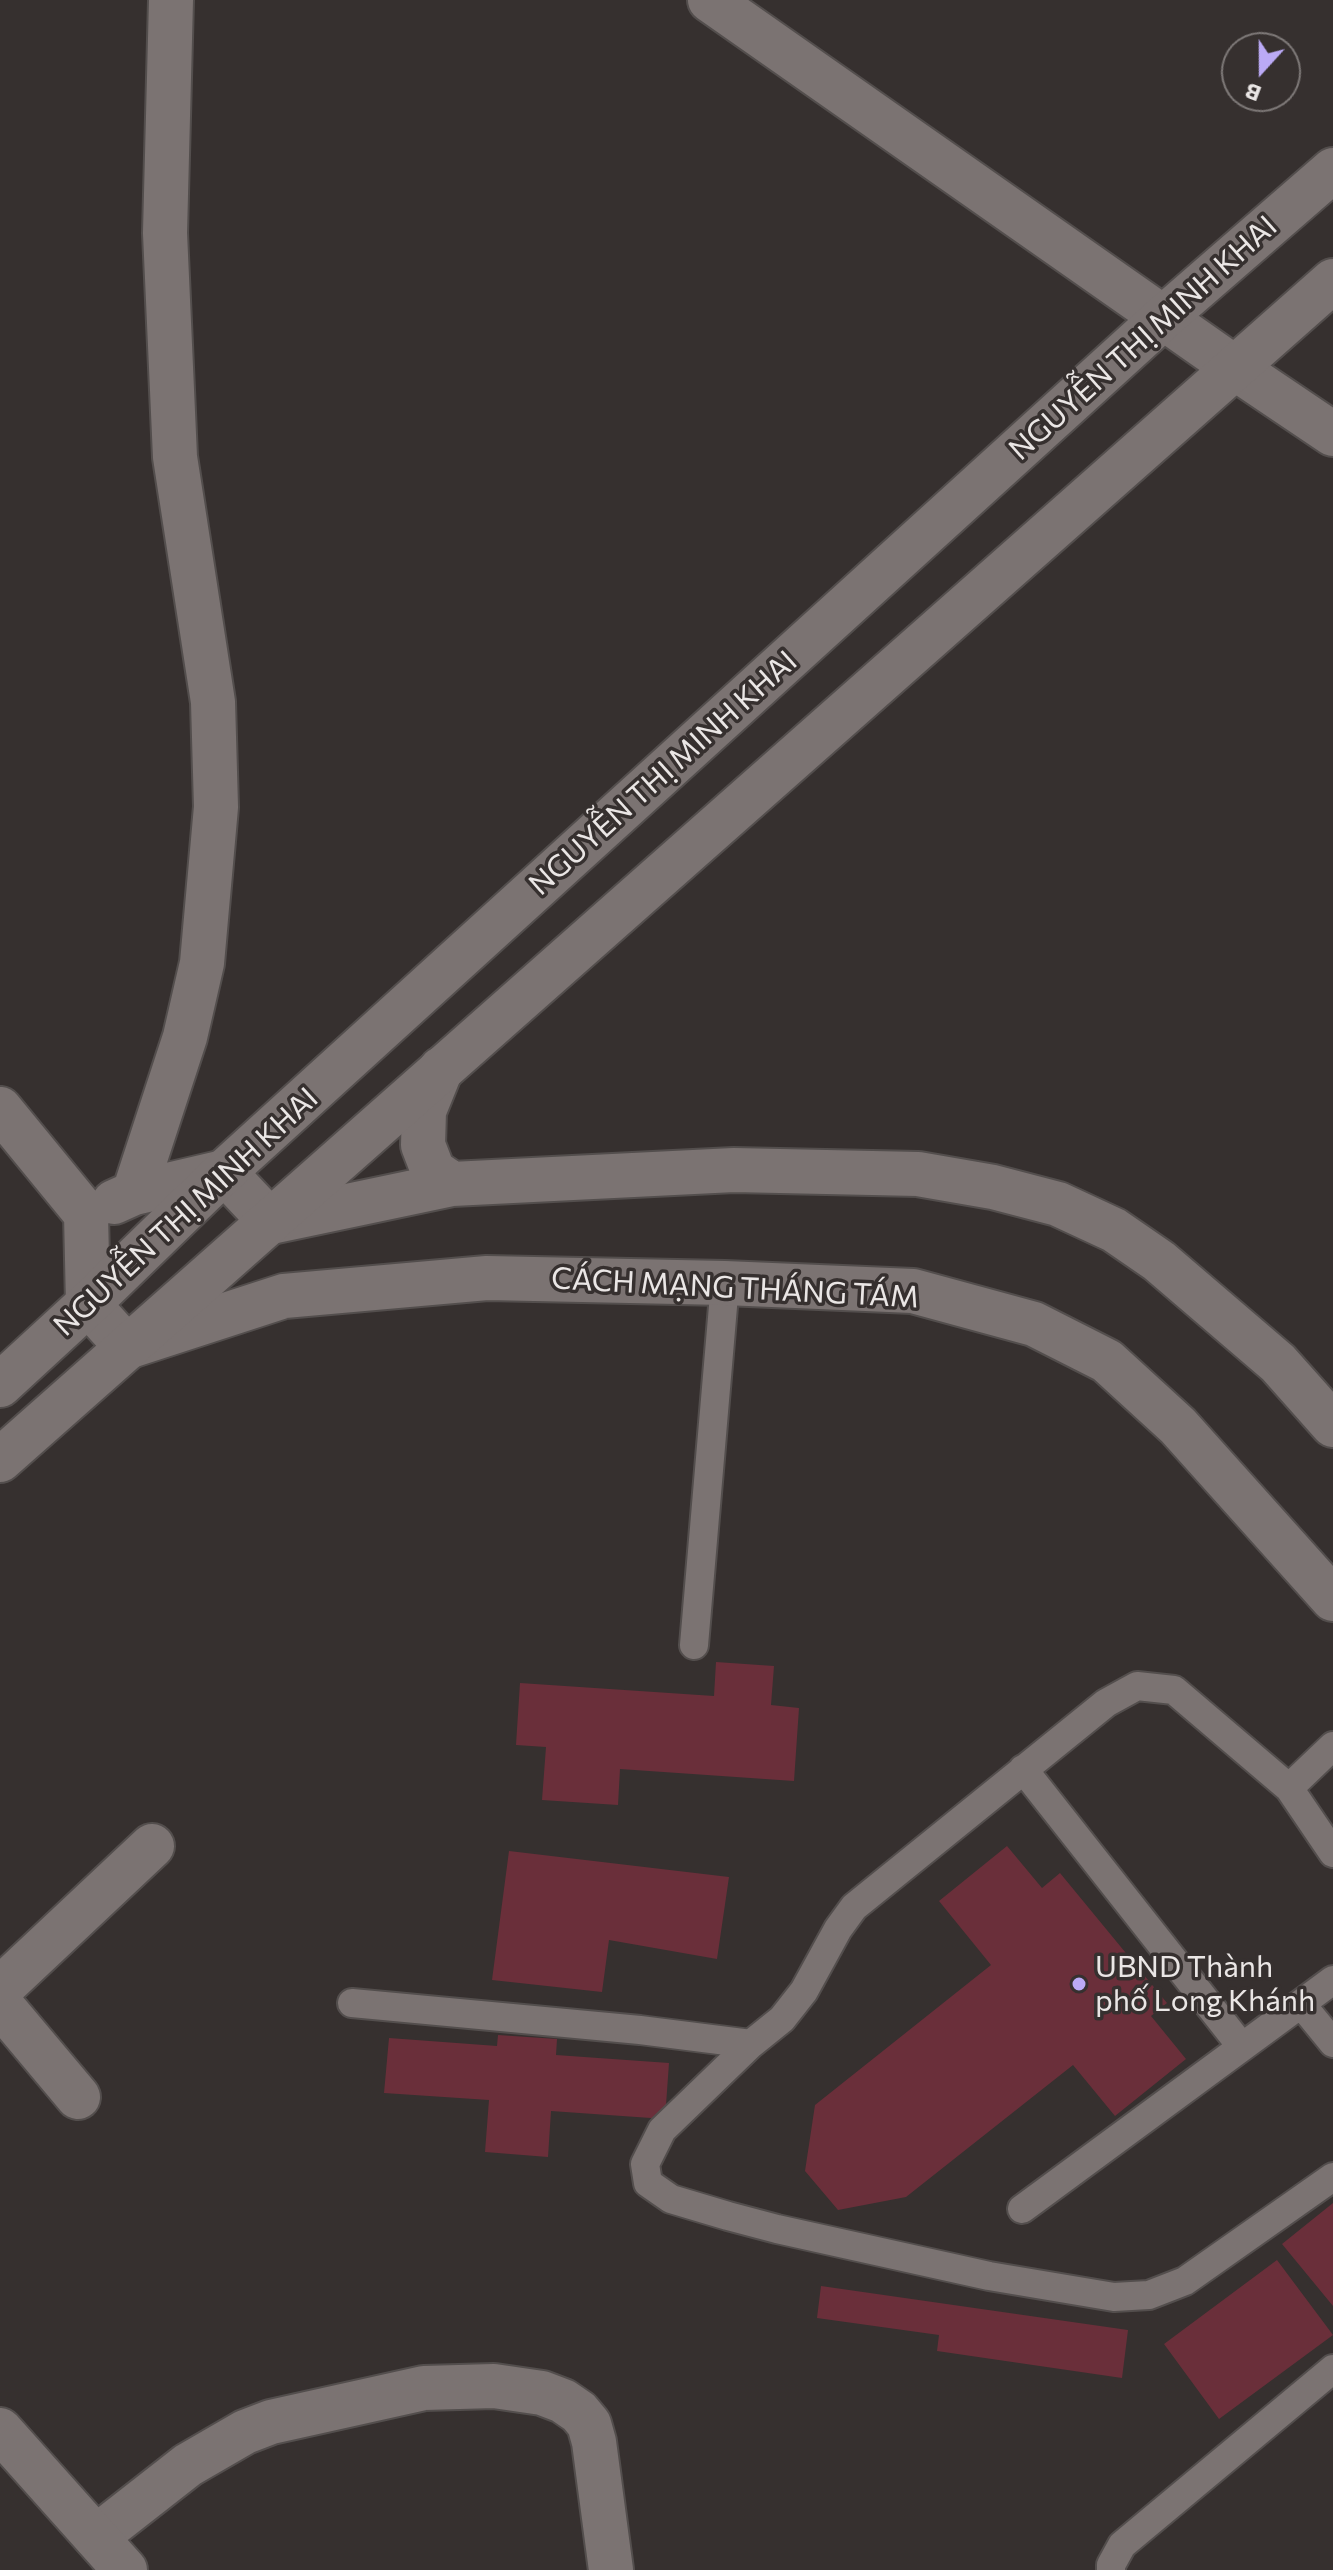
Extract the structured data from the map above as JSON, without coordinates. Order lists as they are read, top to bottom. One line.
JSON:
{"streets":{"street":["NGUYỄN THỊ MINH KHAI","CÁCH MẠNG THÁNG TÁM"]},"crossings":[["NGUYỄN THỊ MINH KHAI","CÁCH MẠNG THÁNG TÁM"]],"places":["UBND Thành phố Long Khánh"],"north":"bottom"}
